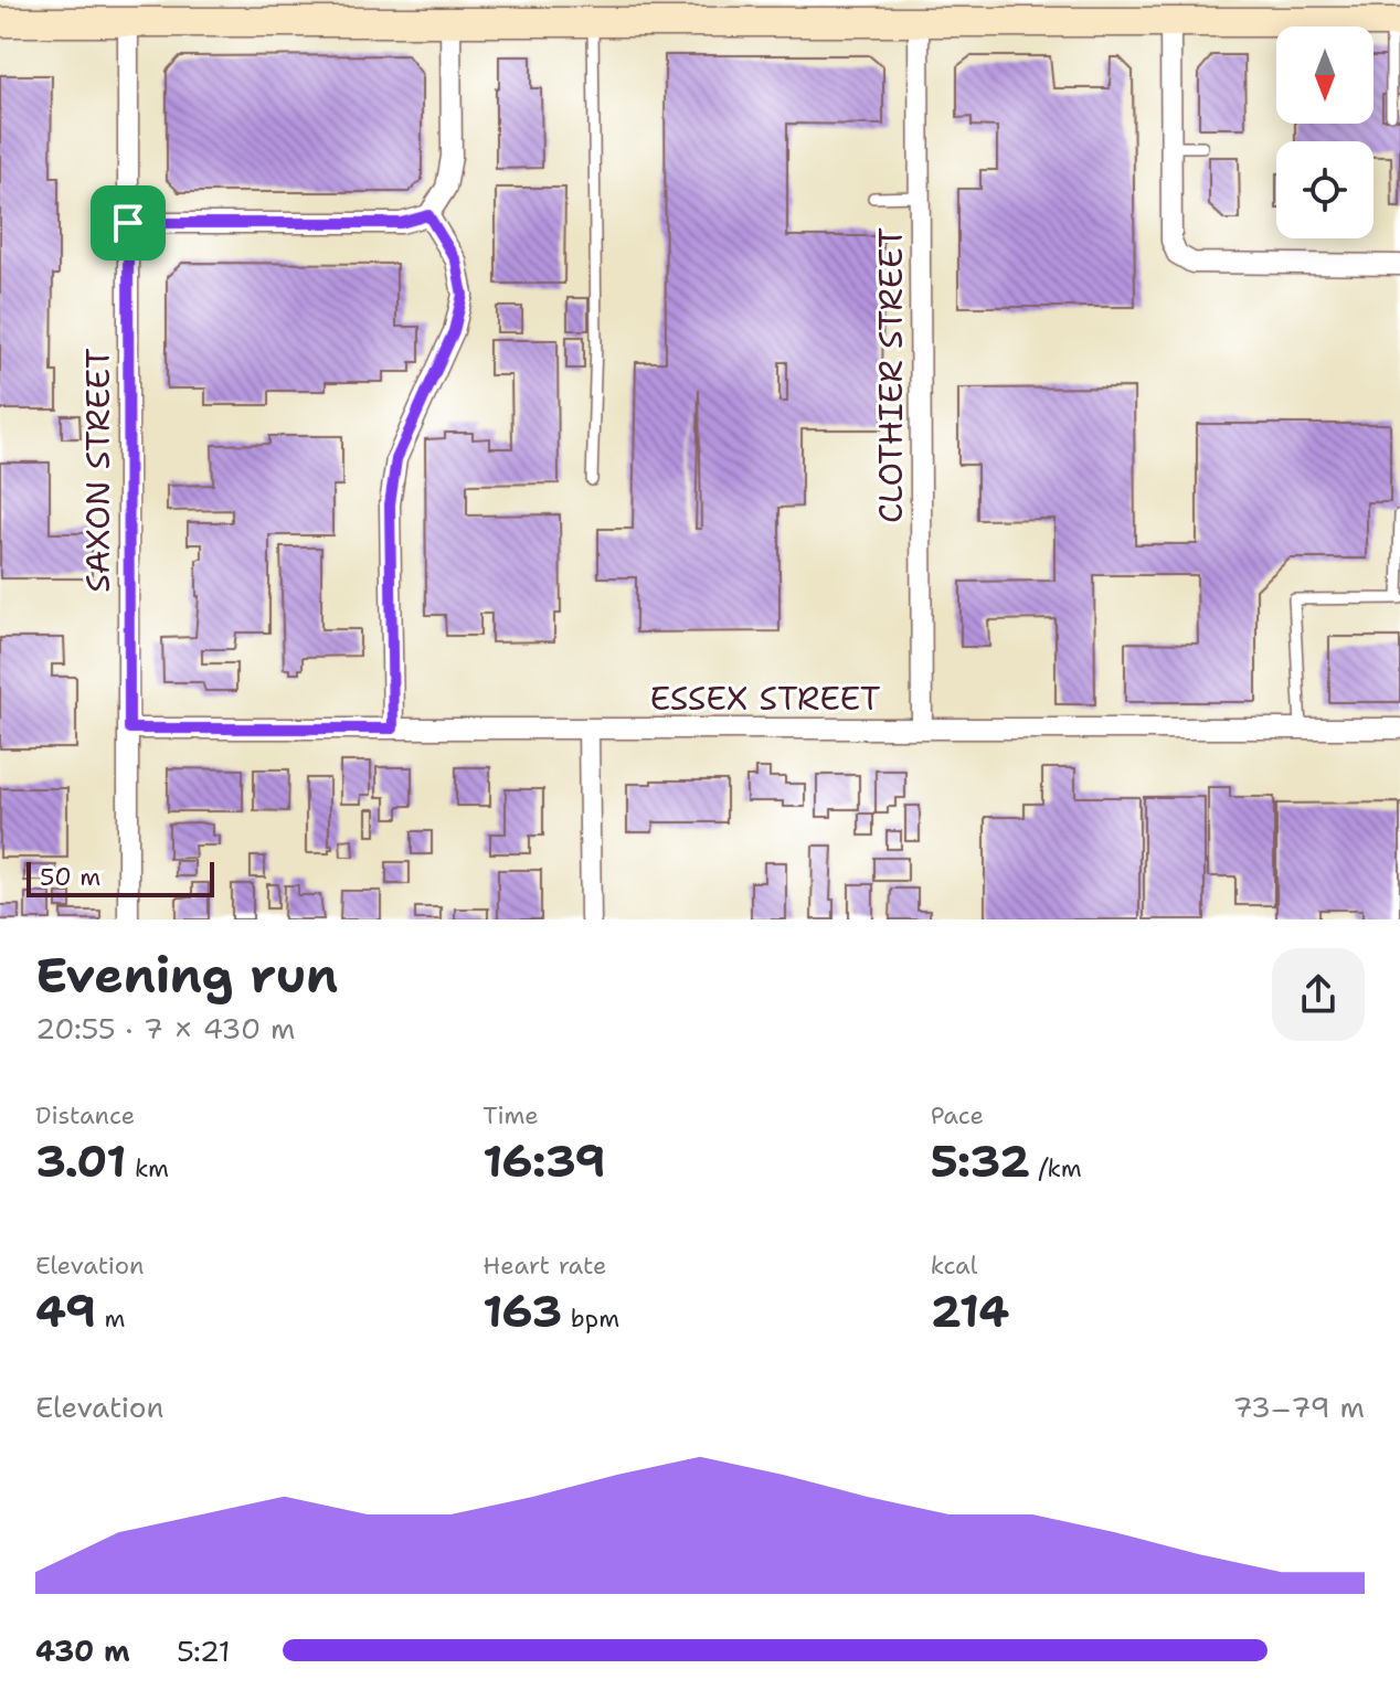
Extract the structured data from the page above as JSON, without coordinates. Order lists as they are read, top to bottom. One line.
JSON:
{"streets":{"street":["CLOTHIER STREET","SAXON STREET","ESSEX STREET"]},"crossings":[["CLOTHIER STREET","ESSEX STREET"],["SAXON STREET","ESSEX STREET"]],"scale_bar":"50 m","north":"bottom","page":{"scale":"50 m","heading":["Evening run","20:55 · 7 × 430 m"],"stats":[["Distance","3.01 km"],["Time","16:39"],["Pace","5:32 /km"],["Elevation","49 m"],["Heart rate","163 bpm"],["kcal","214"]],"chart":["Elevation","73–79 m"],"list":[{"name":"430 m","note":"5:21"}]}}
